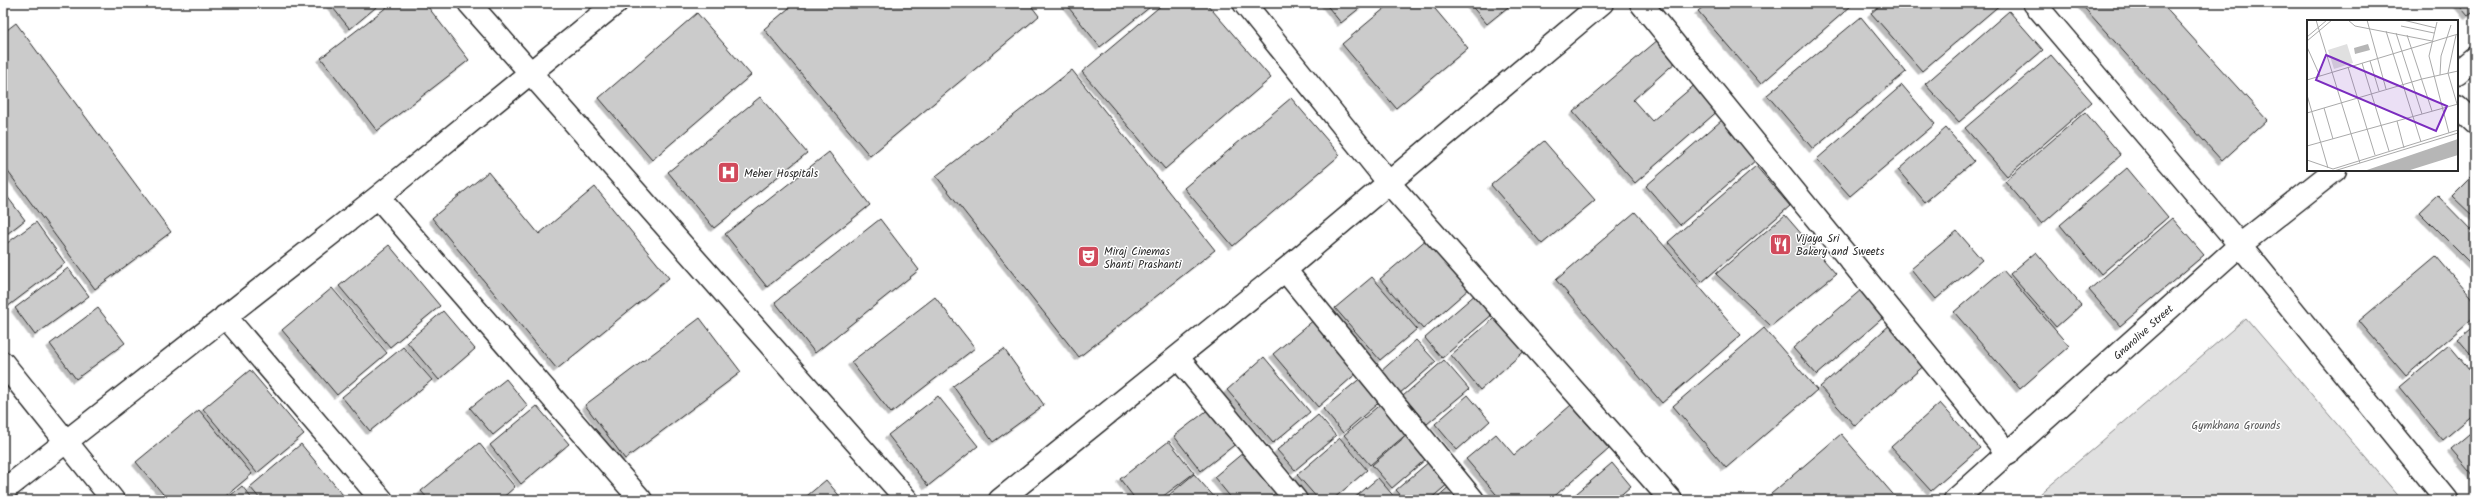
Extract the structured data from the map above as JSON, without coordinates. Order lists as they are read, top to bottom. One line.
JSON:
{"streets":{"street":["Gnanolive Street"]},"parks":["Gymkhana Grounds"],"places":{"hospital":["Meher Hospitals"],"restaurant":["Vijaya Sri Bakery and Sweets"],"theatre":["Miraj Cinemas Shanti Prashanti"]}}
